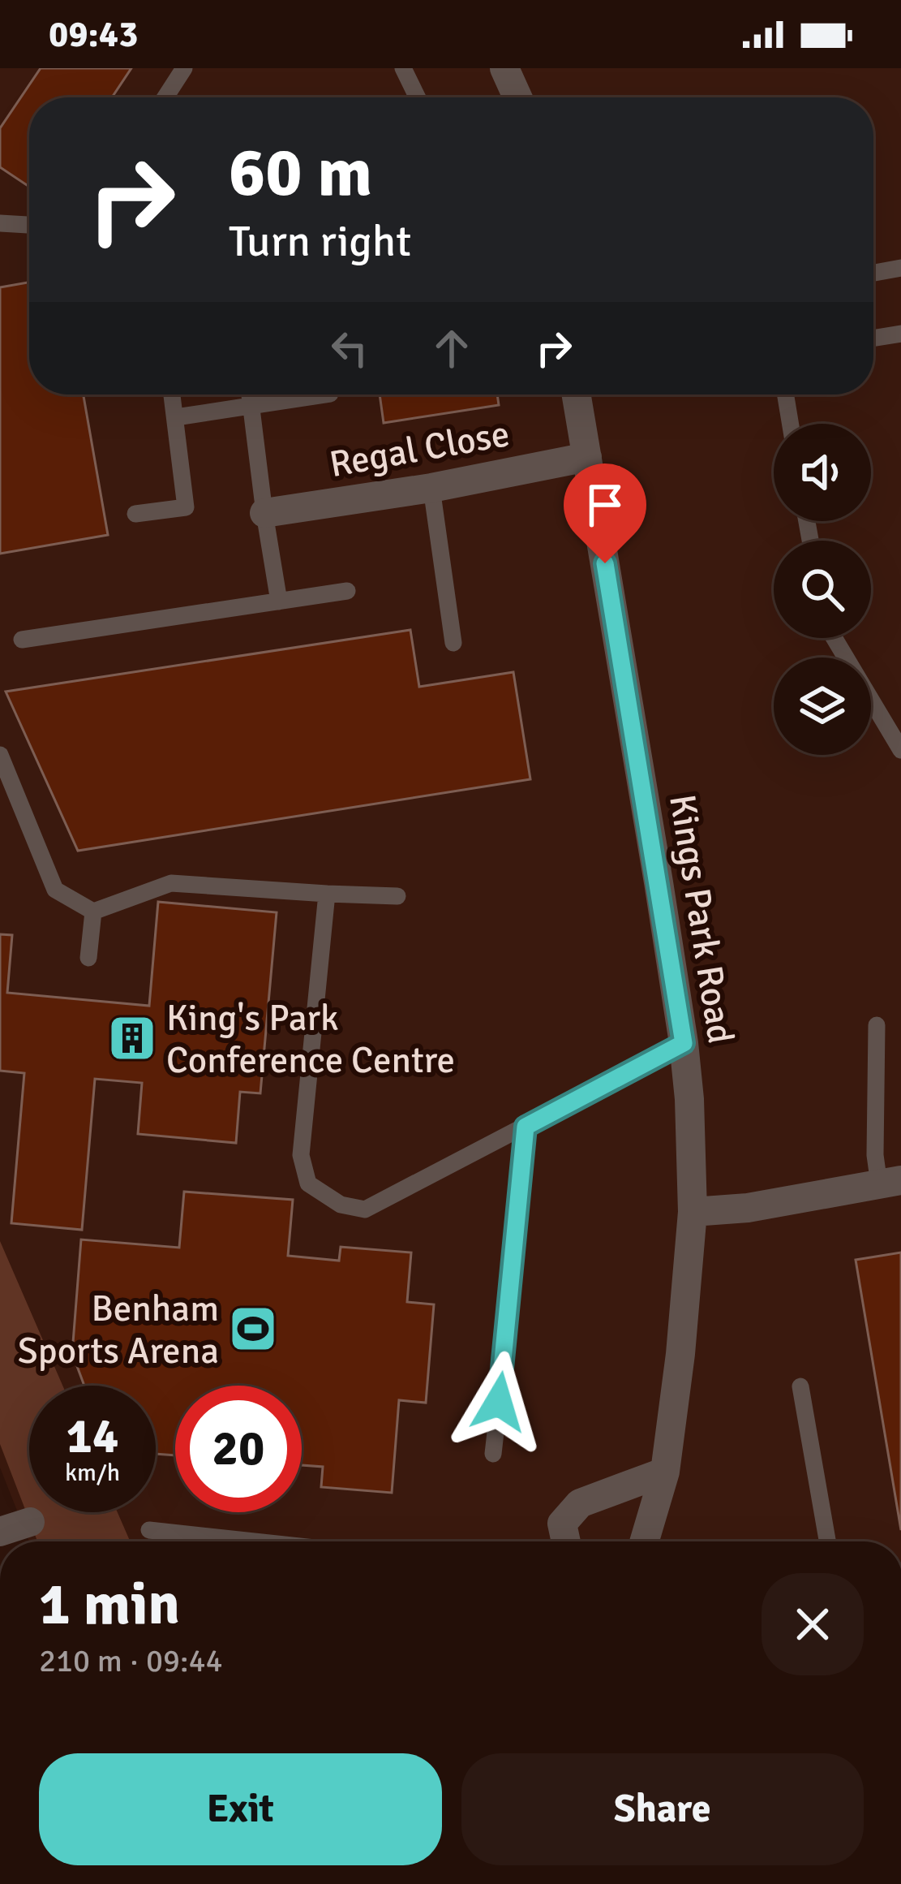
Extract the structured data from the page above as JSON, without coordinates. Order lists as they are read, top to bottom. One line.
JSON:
{"streets":{"street":["Regal Close","Kings Park Road"]},"crossings":[["Regal Close","Kings Park Road"]],"places":{"building":["King's Park Conference Centre"],"sports":["Benham Sports Arena"]},"page":{"status":"09:43","turn":["60 m","Turn right"],"speed":"14 km/h","limit":"20","heading":["1 min","210 m · 09:44"],"buttons":["Exit","Share"]}}
